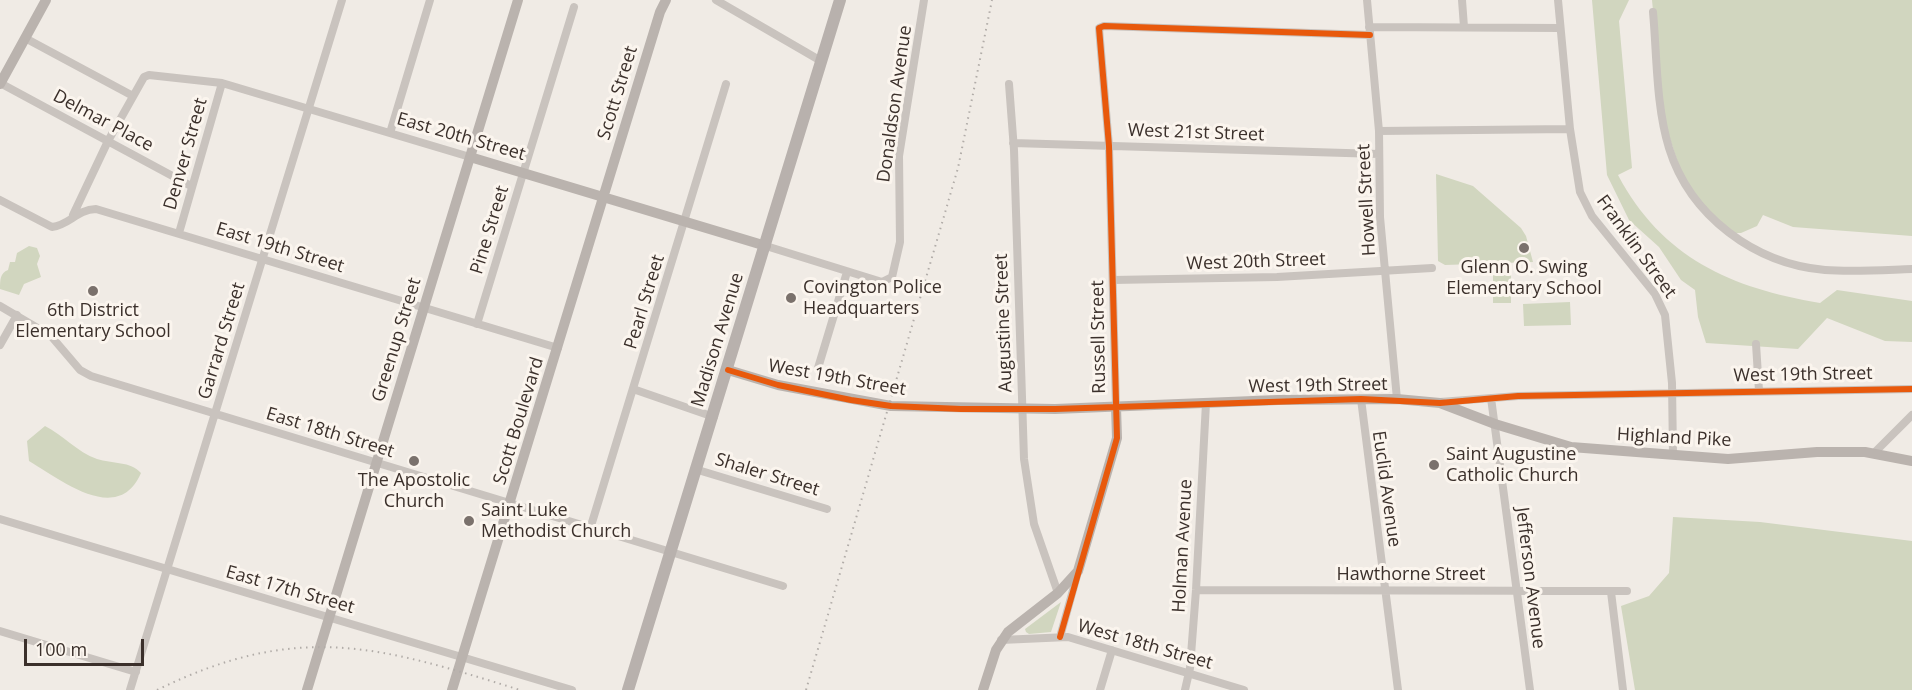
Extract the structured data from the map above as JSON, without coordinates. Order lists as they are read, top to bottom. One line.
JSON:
{"streets":{"main road":["Madison Avenue"],"street":["Scott Street","Donaldson Avenue","Delmar Place","West 21st Street","East 20th Street","Denver Street","Howell Street","Pine Street","Franklin Street","East 19th Street","West 20th Street","Pearl Street","Augustine Street","Russell Street","Greenup Street","Garrard Street","West 19th Street","Scott Boulevard","East 18th Street","Highland Pike","Shaler Street","Euclid Avenue","Holman Avenue","Hawthorne Street","Jefferson Avenue","East 17th Street","West 18th Street"]},"crossings":[["Scott Street","East 20th Street"],["Scott Street","Scott Boulevard"],["Delmar Place","Denver Street"],["West 21st Street","Howell Street"],["West 21st Street","Augustine Street"],["West 21st Street","Russell Street"],["East 20th Street","Denver Street"],["East 20th Street","Pine Street"],["East 20th Street","Pearl Street"],["East 20th Street","Greenup Street"],["East 20th Street","Madison Avenue"],["East 20th Street","Garrard Street"],["East 20th Street","Scott Boulevard"],["Denver Street","East 19th Street"],["Howell Street","West 20th Street"],["Howell Street","Russell Street"],["Howell Street","West 19th Street"],["Pine Street","East 19th Street"],["Franklin Street","West 19th Street"],["Franklin Street","Highland Pike"],["East 19th Street","Greenup Street"],["East 19th Street","Garrard Street"],["East 19th Street","Scott Boulevard"],["West 20th Street","Russell Street"],["Pearl Street","East 18th Street"],["Augustine Street","Russell Street"],["Augustine Street","West 19th Street"],["Russell Street","West 19th Street"],["Russell Street","West 18th Street"],["Greenup Street","East 18th Street"],["Greenup Street","East 17th Street"],["Madison Avenue","West 19th Street"],["Madison Avenue","East 18th Street"],["Madison Avenue","Shaler Street"],["Garrard Street","East 18th Street"],["Garrard Street","East 17th Street"],["West 19th Street","Highland Pike"],["West 19th Street","Euclid Avenue"],["West 19th Street","Holman Avenue"],["West 19th Street","Jefferson Avenue"],["Scott Boulevard","East 18th Street"],["Scott Boulevard","East 17th Street"],["Highland Pike","Jefferson Avenue"],["Euclid Avenue","Hawthorne Street"],["Holman Avenue","Hawthorne Street"],["Holman Avenue","West 18th Street"],["Hawthorne Street","Jefferson Avenue"]],"places":["Glenn O. Swing Elementary School","6th District Elementary School","Covington Police Headquarters","The Apostolic Church","Saint Augustine Catholic Church","Saint Luke Methodist Church"],"scale_bar":"100 m"}
